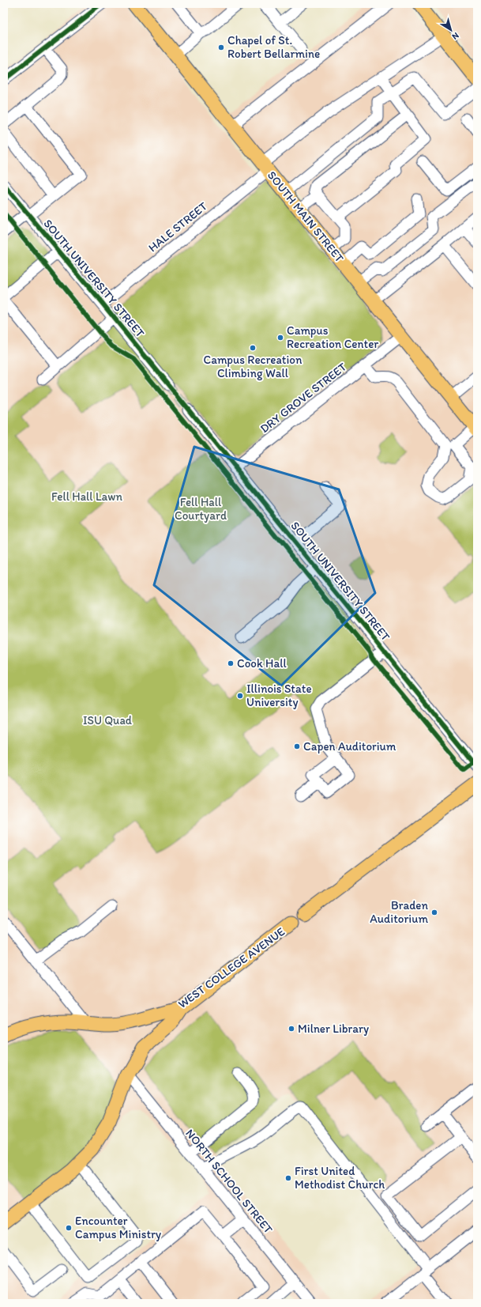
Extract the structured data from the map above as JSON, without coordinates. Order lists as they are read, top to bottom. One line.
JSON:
{"streets":{"main road":["SOUTH MAIN STREET","WEST COLLEGE AVENUE"],"street":["HALE STREET","SOUTH UNIVERSITY STREET","DRY GROVE STREET","NORTH SCHOOL STREET"]},"crossings":[["SOUTH MAIN STREET","HALE STREET"],["SOUTH MAIN STREET","DRY GROVE STREET"],["HALE STREET","SOUTH UNIVERSITY STREET"],["SOUTH UNIVERSITY STREET","DRY GROVE STREET"]],"parks":["Fell Hall Lawn","Fell Hall Courtyard","ISU Quad"],"places":["Chapel of St. Robert Bellarmine","Campus Recreation Center","Campus Recreation Climbing Wall","Cook Hall","Illinois State University","Capen Auditorium","Braden Auditorium","Milner Library","First United Methodist Church","Encounter Campus Ministry"],"north":"bottom right"}
